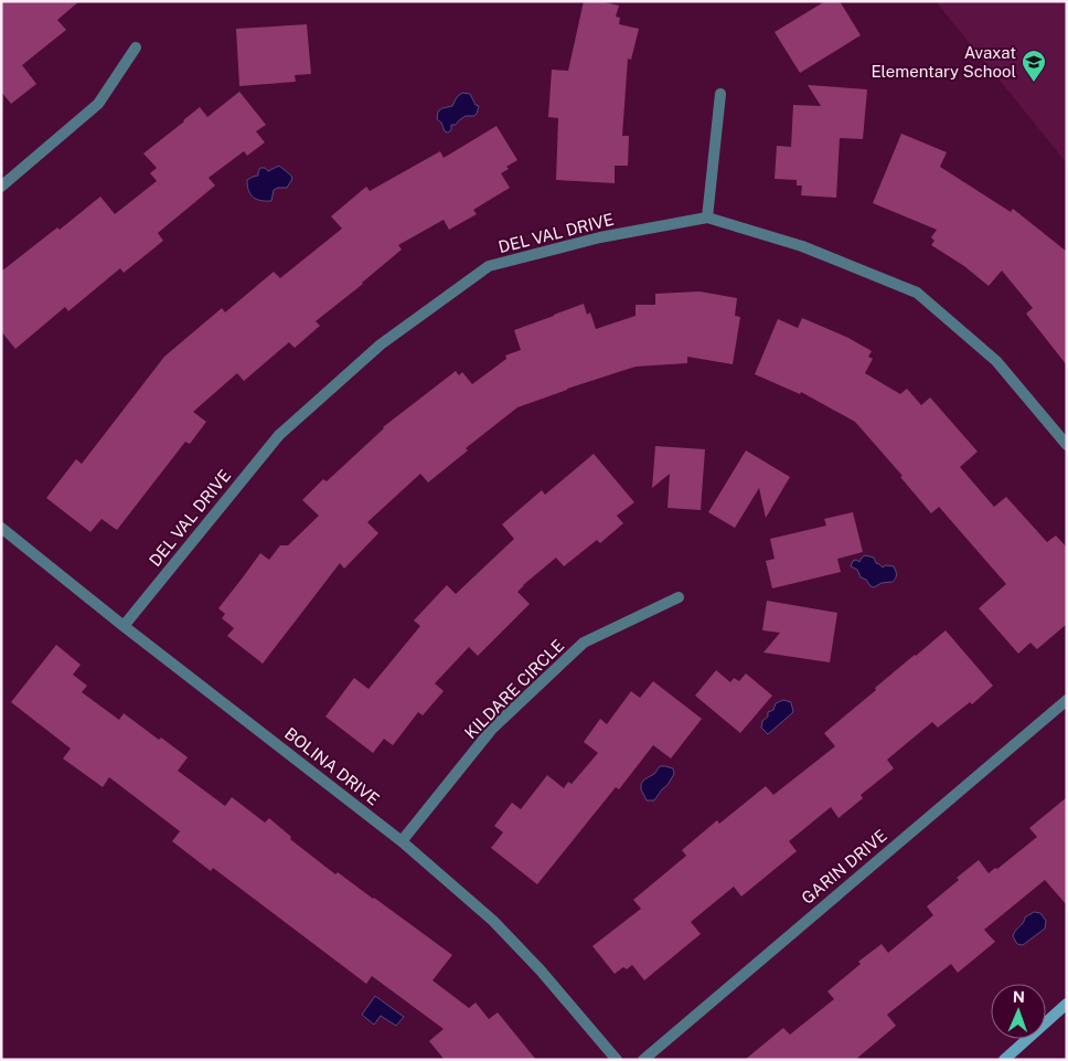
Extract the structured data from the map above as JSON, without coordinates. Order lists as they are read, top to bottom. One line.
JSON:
{"streets":{"street":["DEL VAL DRIVE","KILDARE CIRCLE","BOLINA DRIVE","GARIN DRIVE"]},"crossings":[["DEL VAL DRIVE","BOLINA DRIVE"],["KILDARE CIRCLE","BOLINA DRIVE"]],"places":{"school or university":["Avaxat Elementary School"]},"north":"top"}
